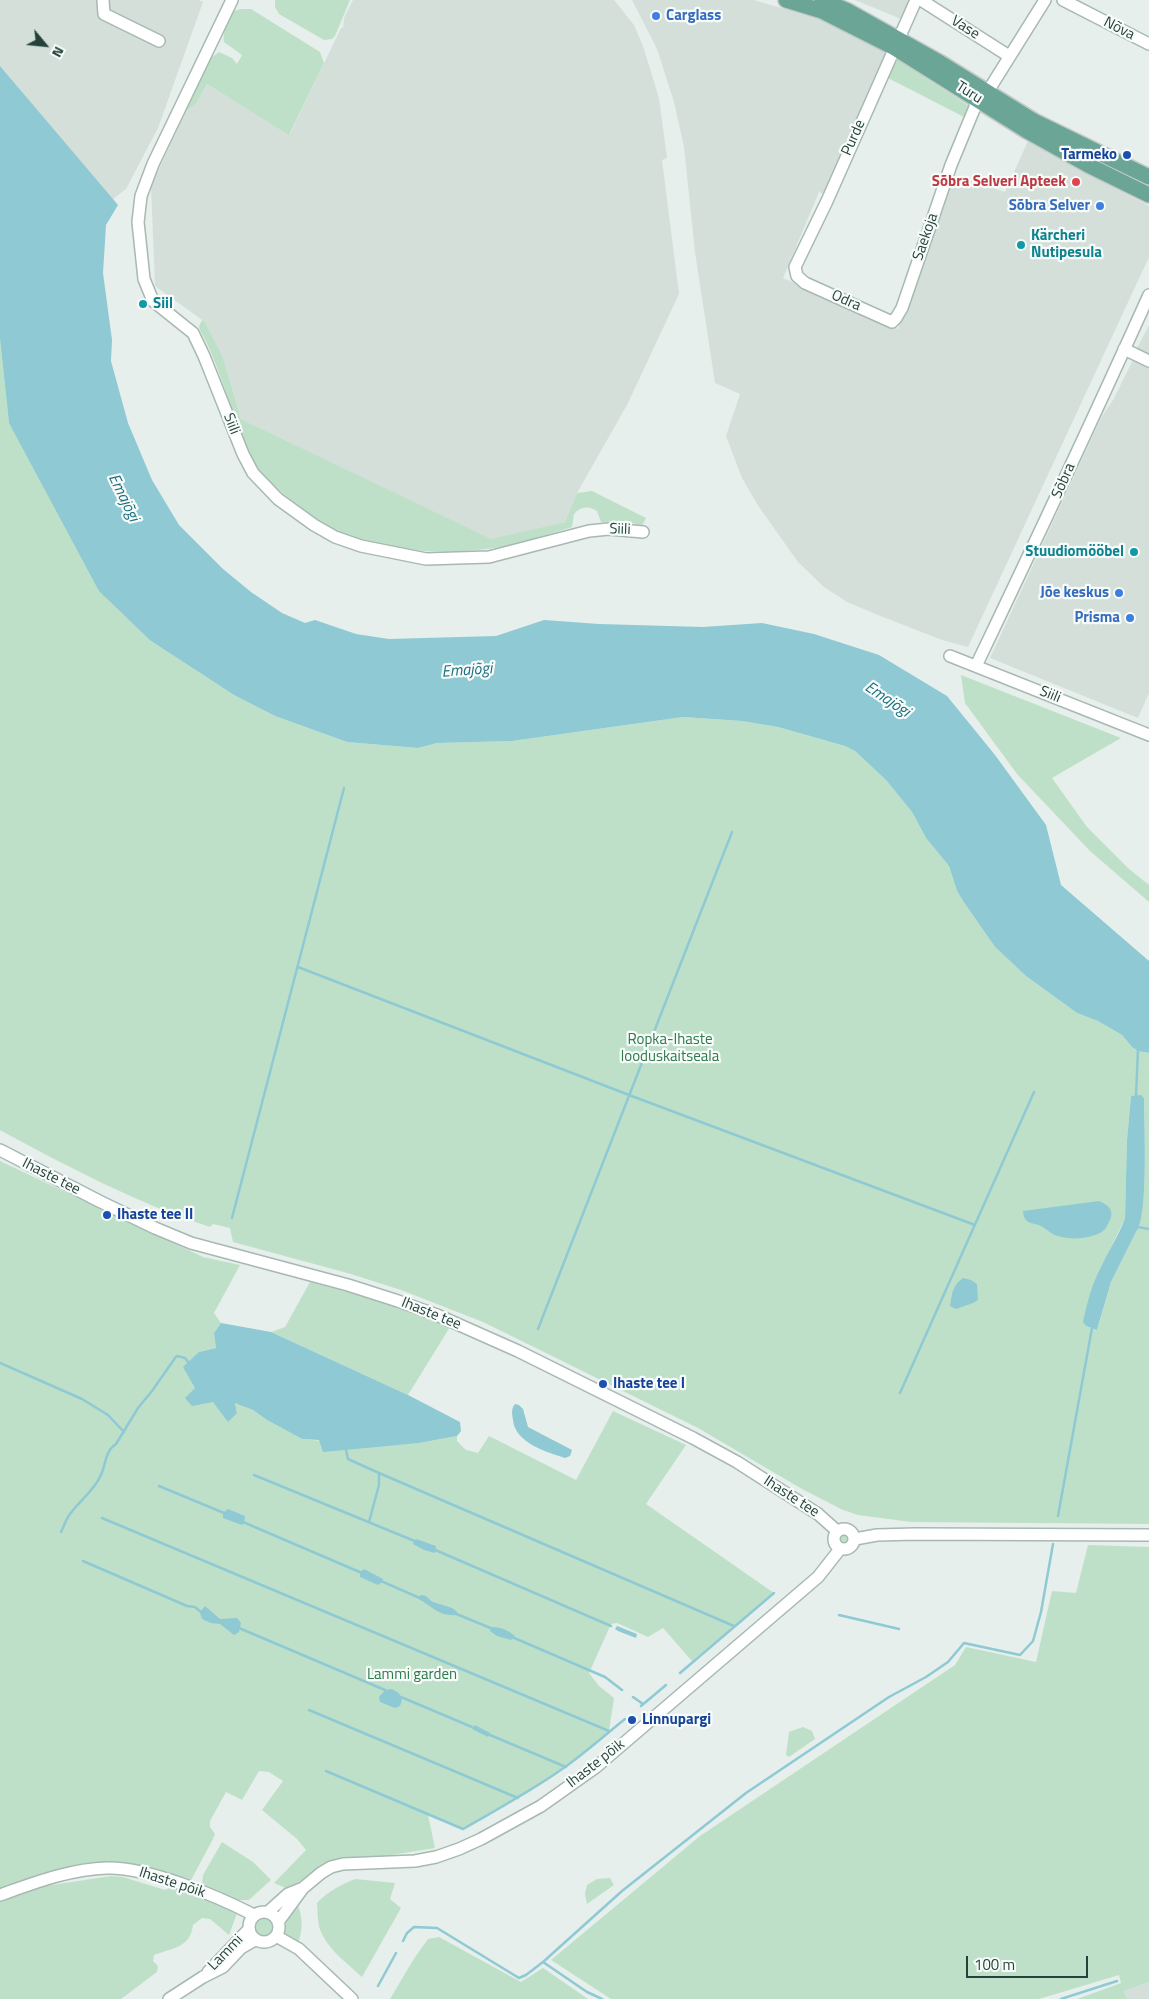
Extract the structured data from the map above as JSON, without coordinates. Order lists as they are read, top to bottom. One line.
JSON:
{"streets":{"main road":["Turu"],"street":["Vase","Nõva","Purde","Saekoja","Odra","Siili","Sõbra","Ihaste tee","Ihaste põik","Lammi"]},"crossings":[["Vase","Saekoja"],["Turu","Purde"],["Turu","Saekoja"],["Purde","Odra"],["Saekoja","Odra"],["Siili","Sõbra"],["Ihaste tee","Ihaste põik"],["Ihaste põik","Lammi"]],"water":["Emajõgi"],"parks":["Ropka-Ihaste looduskaitseala","Lammi garden"],"places":["Carglass","Tarmeko","Sõbra Selveri Apteek","Sõbra Selver","Kärcheri Nutipesula","Siil","Stuudiomööbel","Jõe keskus","Prisma","Ihaste tee II","Ihaste tee I","Linnupargi"],"scale_bar":"100 m","north":"bottom right"}
